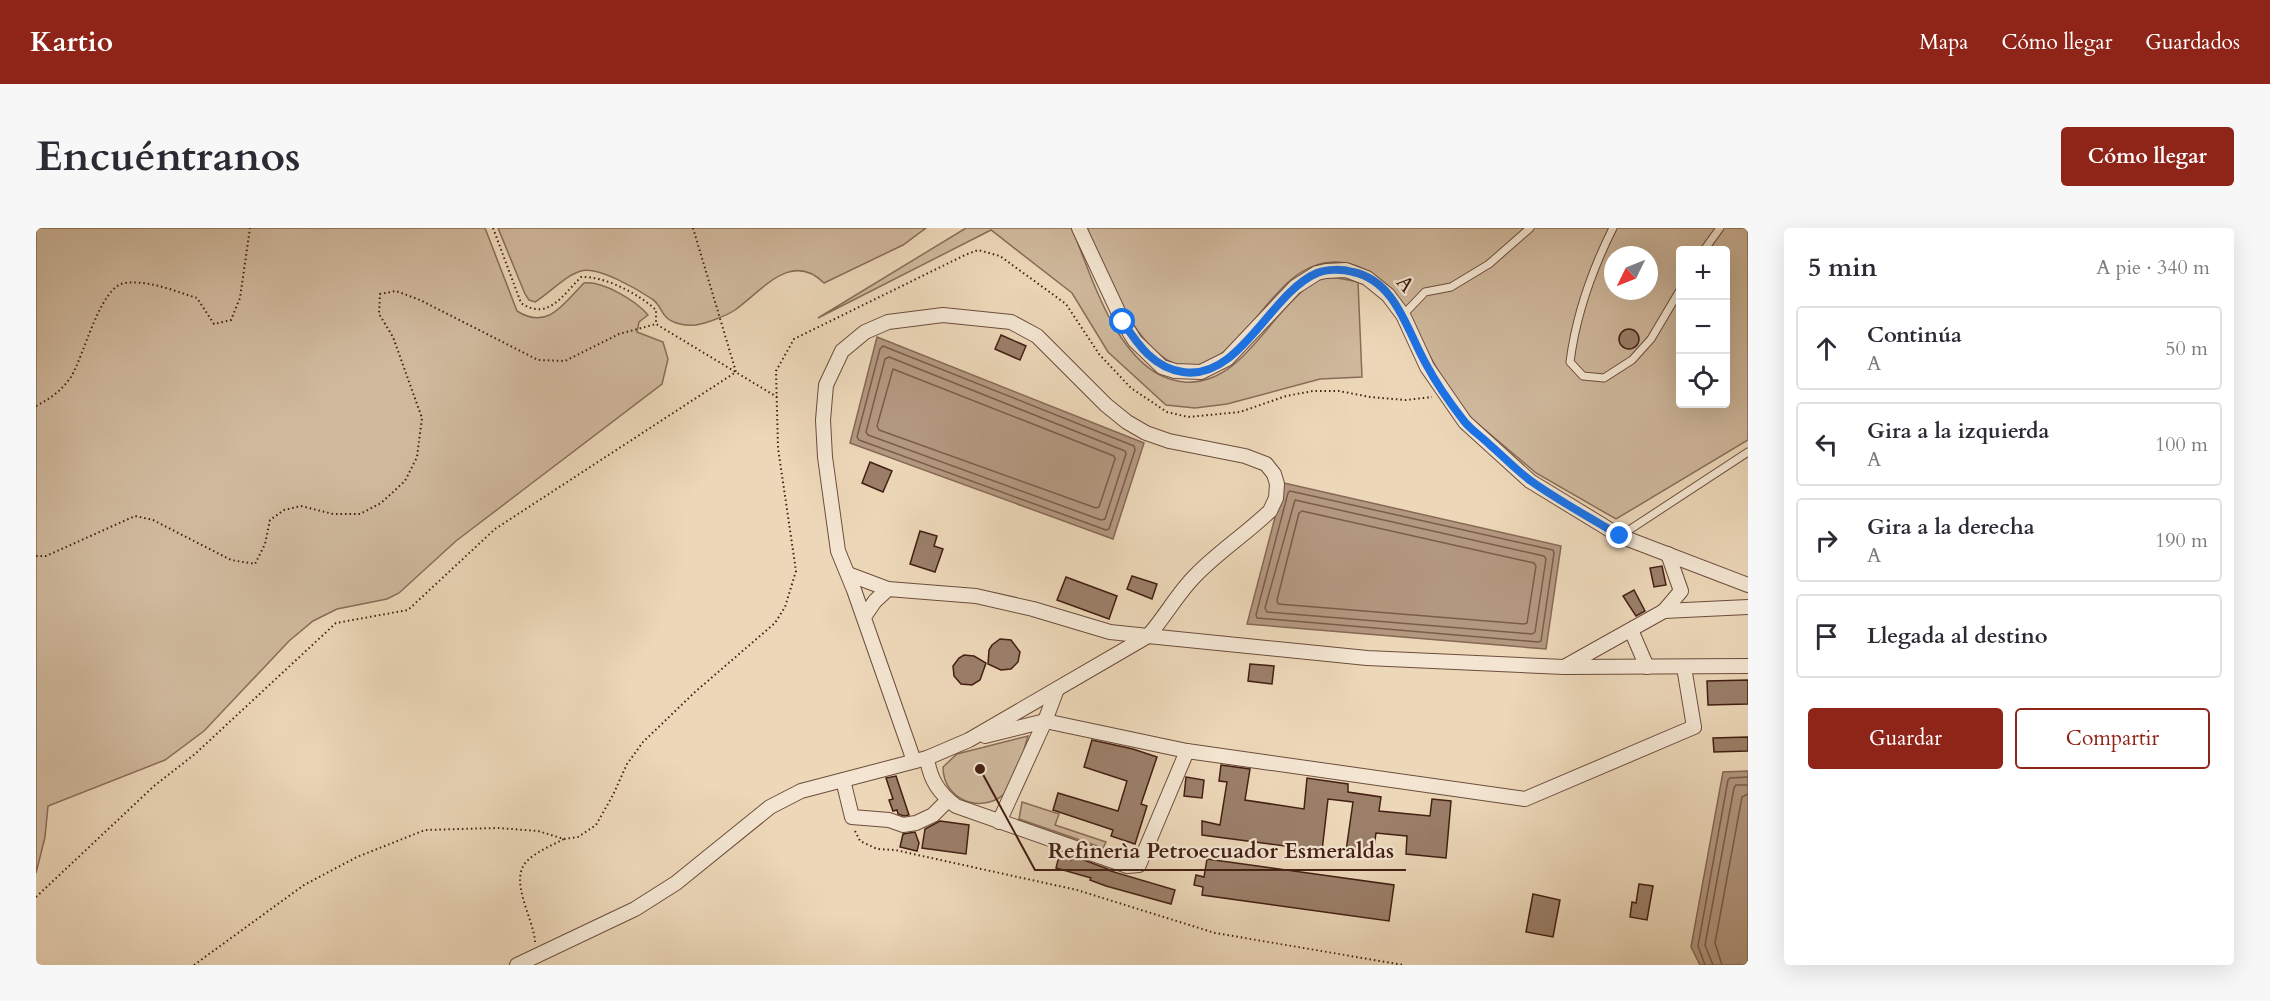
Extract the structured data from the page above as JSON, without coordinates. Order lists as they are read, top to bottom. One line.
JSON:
{"streets":{"street":["A"]},"places":["Refinerìa Petroecuador Esmeraldas"],"north":"bottom left","page":{"header":"Kartio","nav":["Mapa","Cómo llegar","Guardados"],"buttons":["Cómo llegar",["Guardar","Compartir"]],"title":"Encuéntranos","heading":["5 min","A pie · 340 m"],"map_buttons":["+","−"],"list":[["Continúa","A","50 m"],["Gira a la izquierda","A","100 m"],["Gira a la derecha","A","190 m"],"Llegada al destino"]}}
